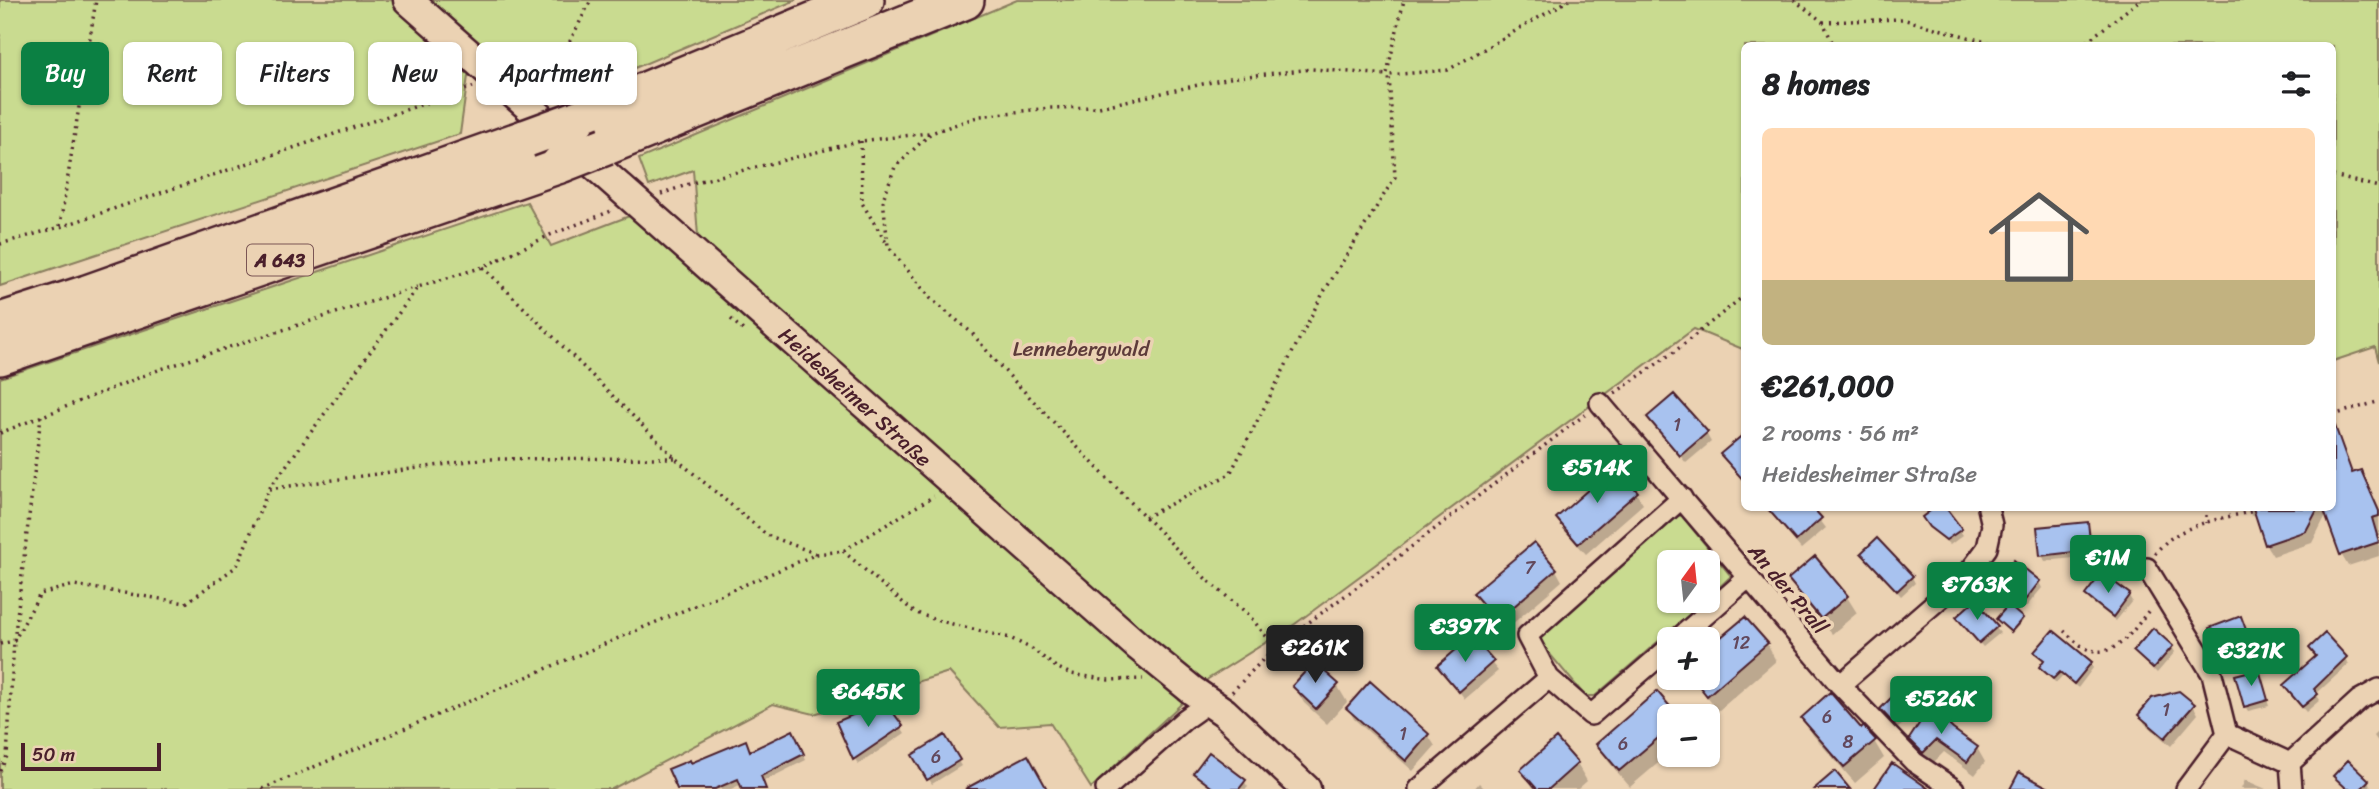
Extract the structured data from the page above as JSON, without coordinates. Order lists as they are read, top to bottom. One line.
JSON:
{"streets":{"highway":["A 643"],"main road":["Heidesheimer Straße"],"street":["An der Prall"]},"parks":["Lennebergwald"],"house_numbers":["1","7","12","1","6","1","8","6","6"],"scale_bar":"50 m","north":"top","page":{"chip":["Buy","Rent","Filters","New","Apartment"],"heading":"8 homes","list":[{"name":"€261,000","note":"2 rooms · 56 m² · Heidesheimer Straße"}],"price":["€514K","€1M","€763K","€397K","€261K","€321K","€645K","€526K"],"map_buttons":["+","−"],"scale":"50 m"}}
